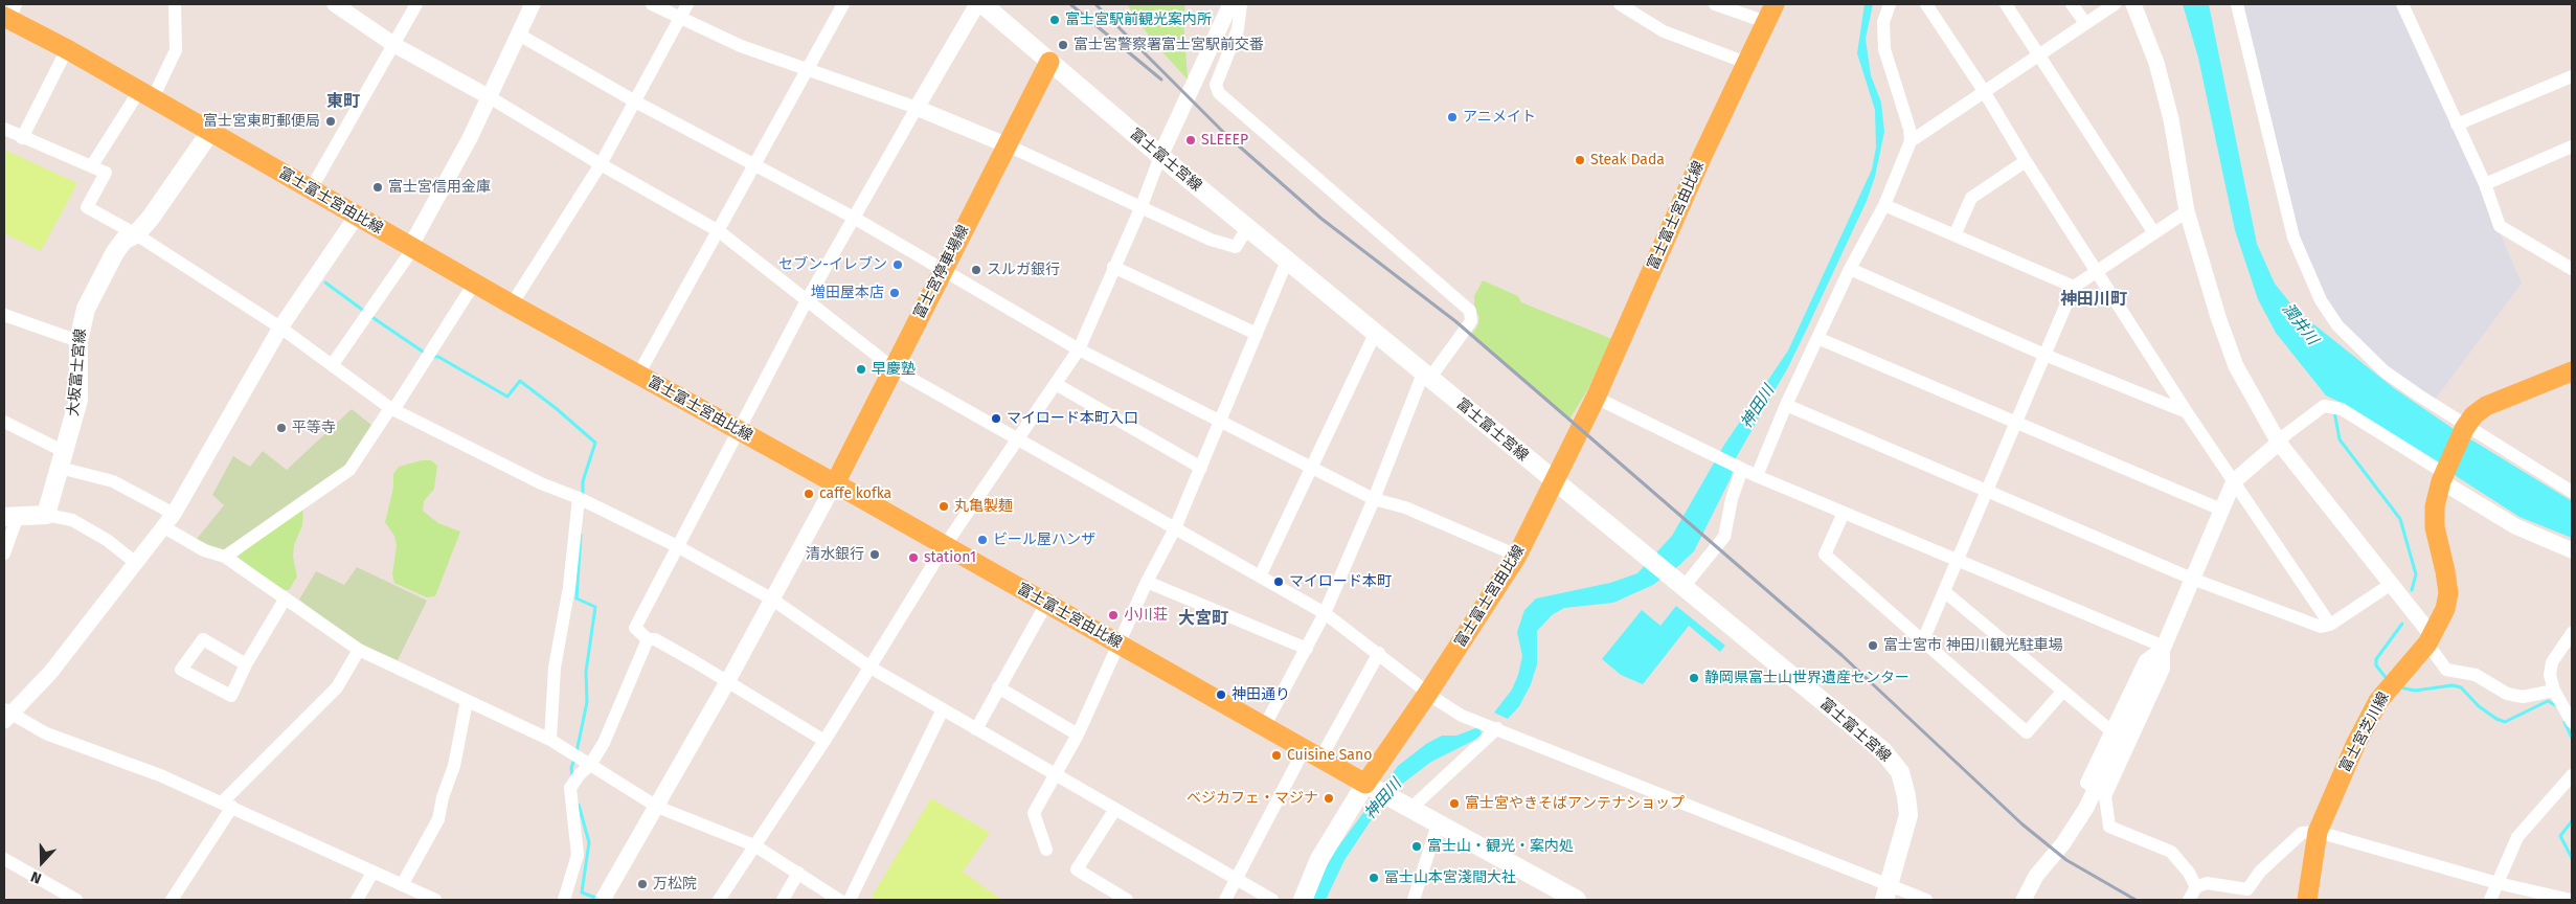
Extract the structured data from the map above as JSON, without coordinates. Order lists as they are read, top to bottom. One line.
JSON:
{"streets":{"main road":["富士富士宮線","富士富士宮由比線","富士宮停車場線","大坂富士宮線","富士宮芝川線"]},"crossings":[["富士富士宮線","富士富士宮由比線"],["富士富士宮線","富士宮停車場線"],["富士富士宮由比線","富士宮停車場線"],["富士富士宮由比線","大坂富士宮線"]],"districts":["東町","神田川町","大宮町"],"water":["潤井川","神田川"],"places":["富士宮駅前観光案内所","富士宮警察署富士宮駅前交番","アニメイト","富士宮東町郵便局","SLEEEP","Steak Dada","富士宮信用金庫","セブン-イレブン","スルガ銀行","増田屋本店","早慶塾","マイロード本町入口","平等寺","caffe kofka","丸亀製麺","ビール屋ハンザ","清水銀行","station1","マイロード本町","小川荘","富士宮市 神田川観光駐車場","静岡県富士山世界遺産センター","神田通り","Cuisine Sano","ベジカフェ・マジナ","富士宮やきそばアンテナショップ","富士山・観光・案内処","冨士山本宮淺間大社","万松院"],"north":"bottom"}
